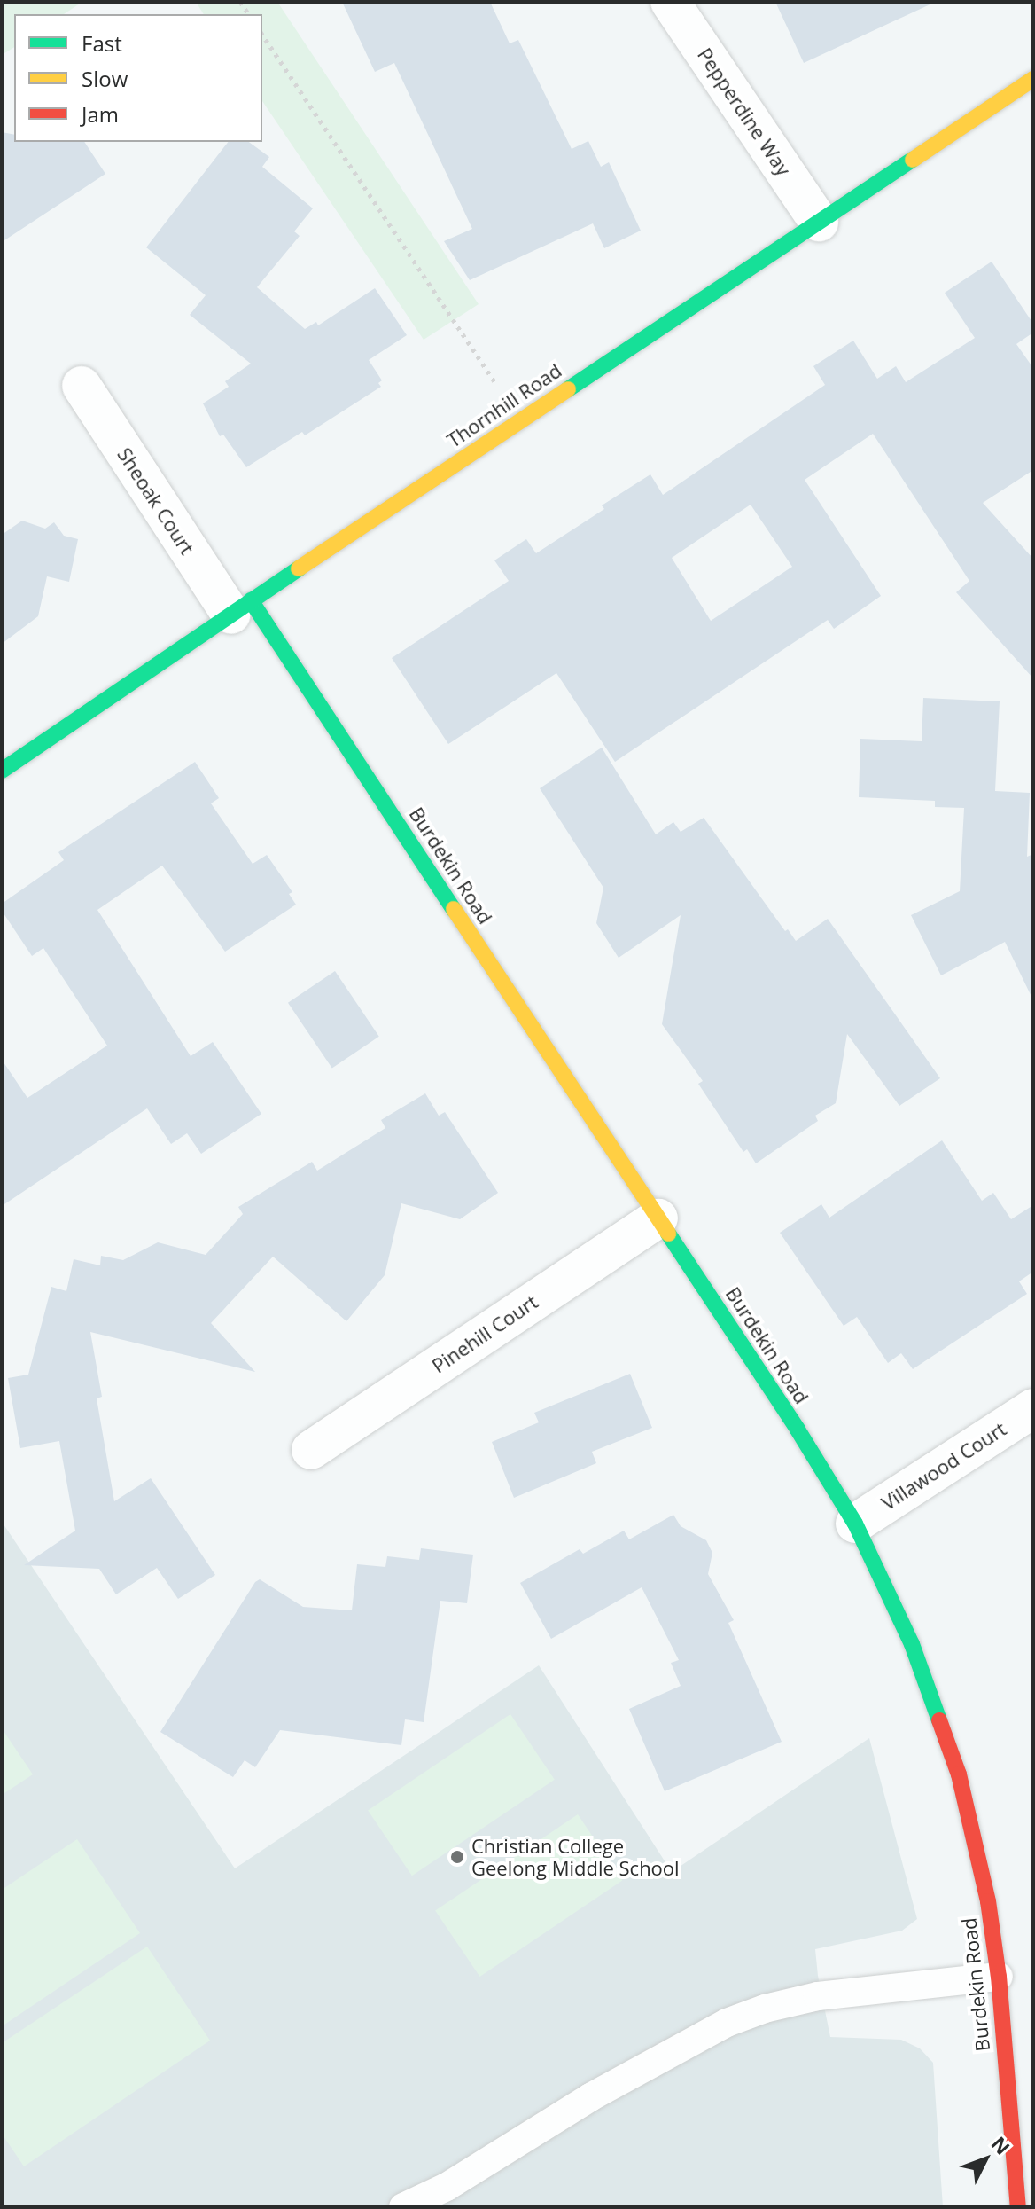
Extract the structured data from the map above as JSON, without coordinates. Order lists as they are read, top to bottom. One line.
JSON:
{"streets":{"street":["Pepperdine Way","Thornhill Road","Sheoak Court","Burdekin Road","Pinehill Court","Villawood Court"]},"crossings":[["Pepperdine Way","Thornhill Road"],["Thornhill Road","Sheoak Court"],["Thornhill Road","Burdekin Road"],["Sheoak Court","Burdekin Road"],["Burdekin Road","Pinehill Court"],["Burdekin Road","Villawood Court"]],"places":["Christian College Geelong Middle School"],"legend":["Fast","Slow","Jam"],"north":"top right"}
